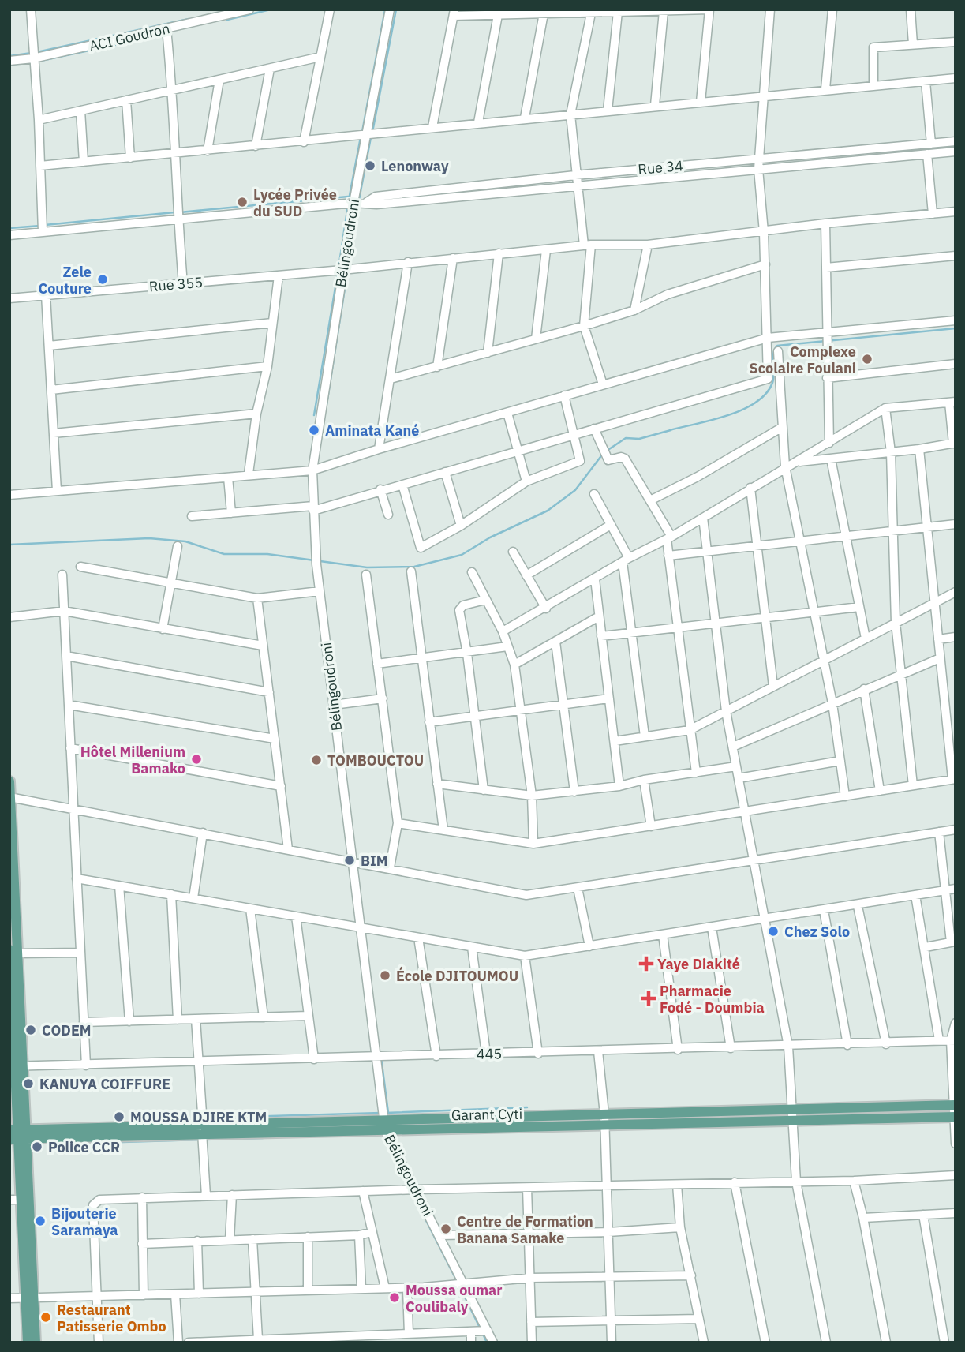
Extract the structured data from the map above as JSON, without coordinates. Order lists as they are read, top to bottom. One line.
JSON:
{"streets":{"main road":["Garant Cyti"],"street":["ACI Goudron","Rue 34","Bélingoudroni","Rue 355","445"]},"crossings":[["Rue 34","Bélingoudroni"],["Bélingoudroni","Rue 355"],["Bélingoudroni","445"],["Bélingoudroni","Garant Cyti"]],"places":{"other":["Lenonway","Lycée Privée du SUD","Zele Couture","Complexe Scolaire Foulani","Aminata Kané","Hôtel Millenium Bamako","TOMBOUCTOU","BIM","Chez Solo","École DJITOUMOU","CODEM","KANUYA COIFFURE","MOUSSA DJIRE KTM","Police CCR","Bijouterie Saramaya","Centre de Formation Banana Samake","Moussa oumar Coulibaly","Restaurant Patisserie Ombo"],"health":["Yaye Diakité","Pharmacie Fodé - Doumbia"]}}
